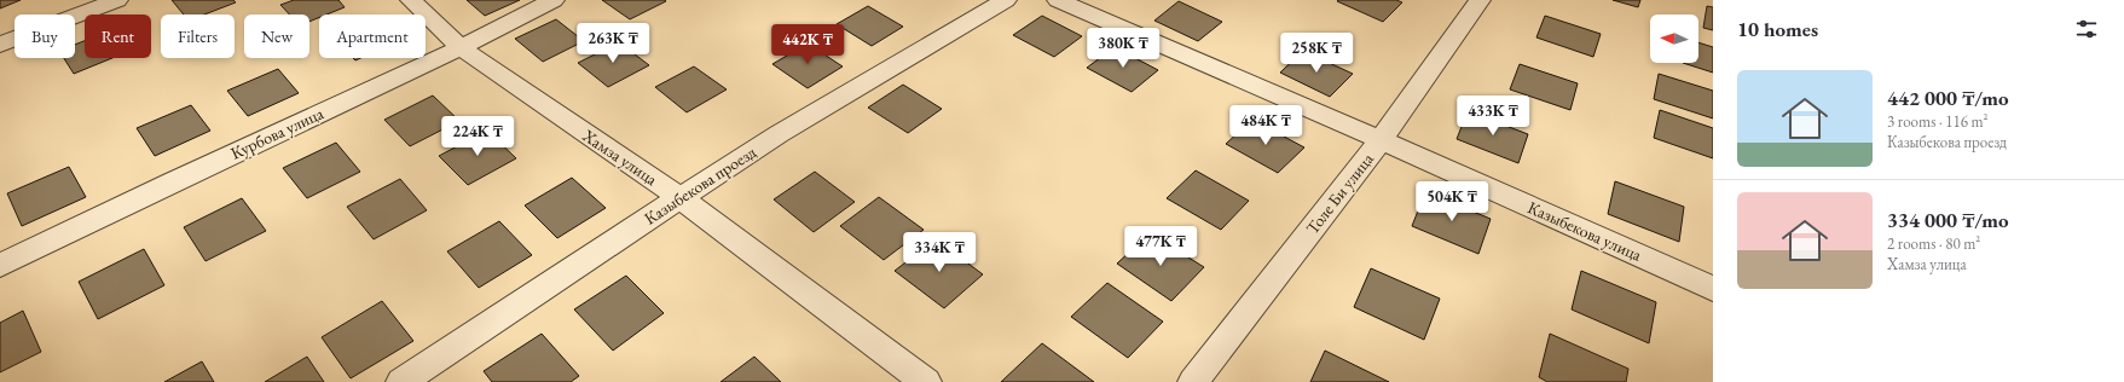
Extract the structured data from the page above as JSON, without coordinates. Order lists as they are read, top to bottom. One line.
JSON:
{"streets":{"street":["Курбова улица","Хамза улица","Казыбекова проезд","Толе Би улица","Казыбекова улица"]},"crossings":[["Курбова улица","Хамза улица"],["Хамза улица","Казыбекова проезд"],["Толе Би улица","Казыбекова улица"]],"north":"left","page":{"heading":"10 homes","chip":["Buy","Rent","Filters","New","Apartment"],"price":["263K ₸","442K ₸","380K ₸","258K ₸","433K ₸","484K ₸","224K ₸","504K ₸","477K ₸","334K ₸"],"list":[{"name":"442 000 ₸/mo","note":"3 rooms · 116 m² · Казыбекова проезд"},{"name":"334 000 ₸/mo","note":"2 rooms · 80 m² · Хамза улица"}]}}
